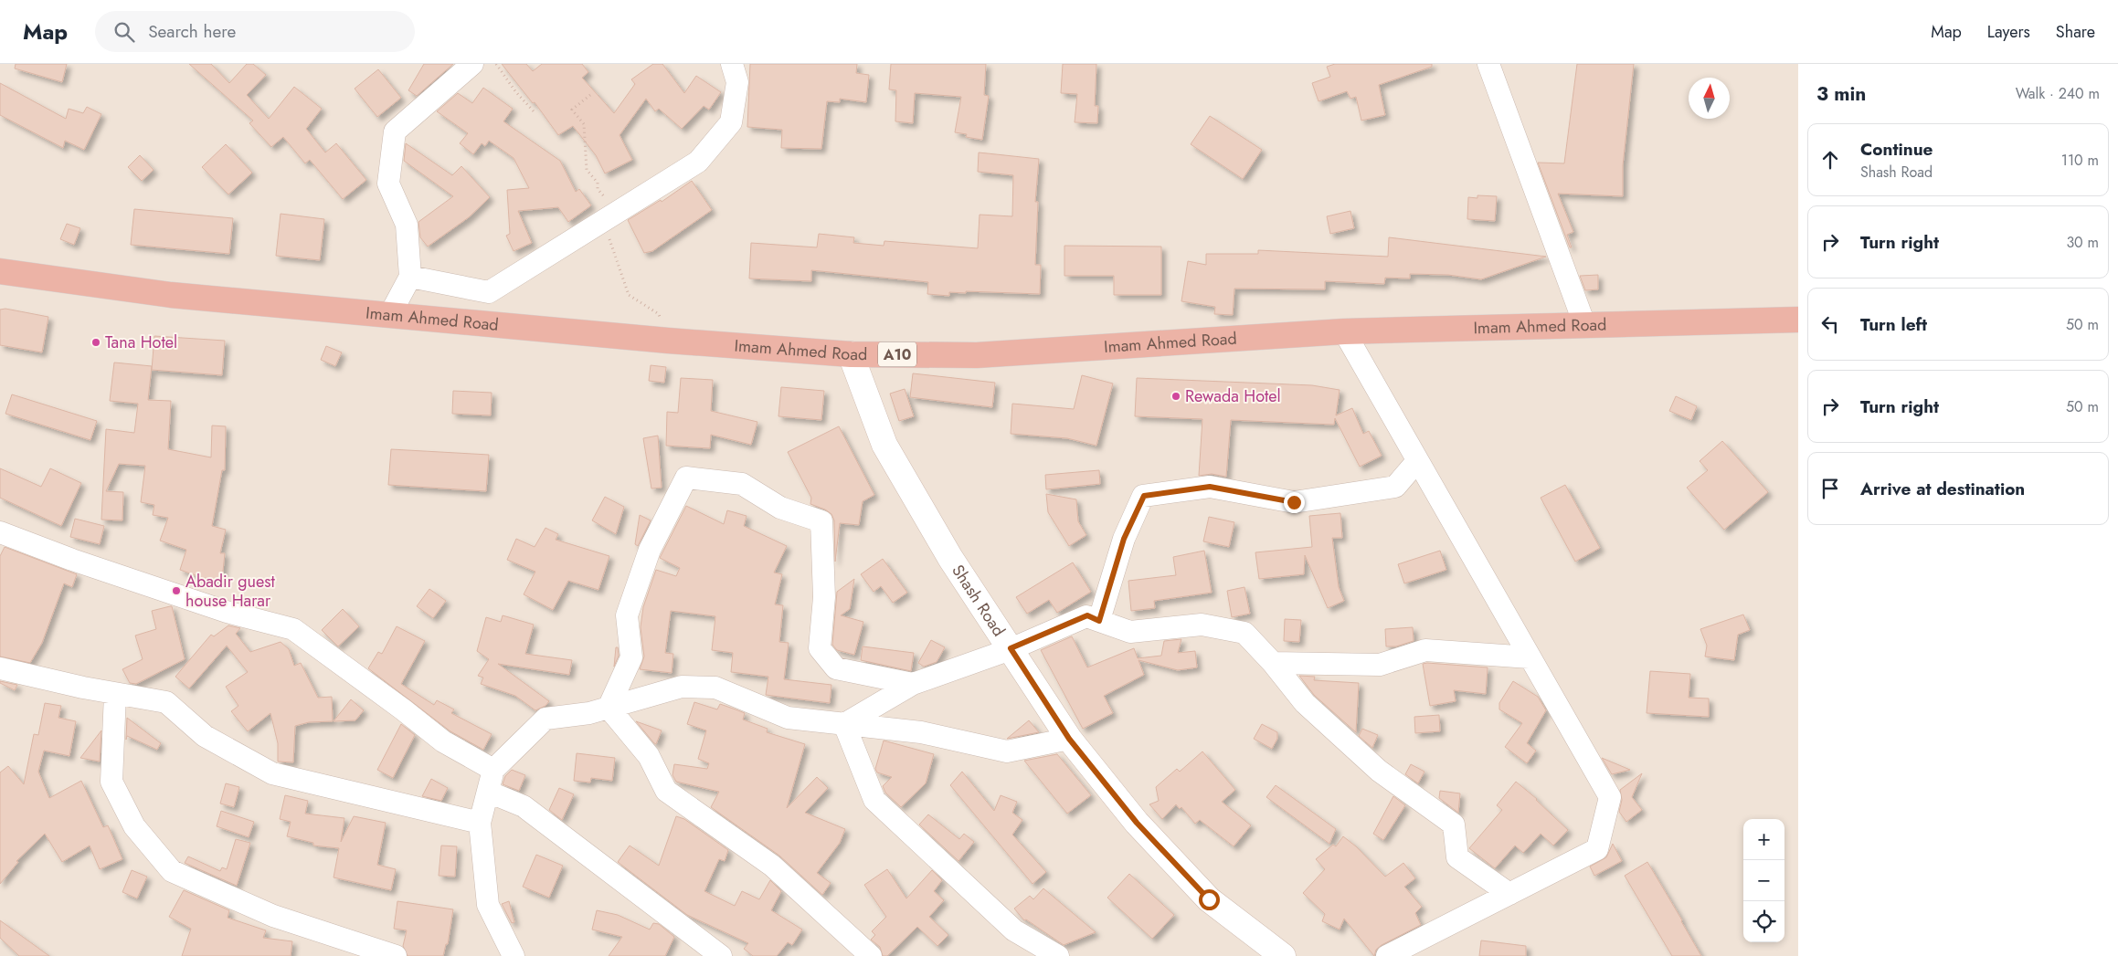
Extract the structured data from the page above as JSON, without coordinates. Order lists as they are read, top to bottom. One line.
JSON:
{"streets":{"highway":["Imam Ahmed Road","A10"],"street":["Shash Road"]},"crossings":[["Imam Ahmed Road","Shash Road"]],"places":["Tana Hotel","Rewada Hotel","Abadir guest house Harar"],"north":"top","page":{"header":"Map","search":"Search here","nav":["Map","Layers","Share"],"heading":["3 min","Walk · 240 m"],"list":[["Continue","Shash Road","110 m"],["Turn right","30 m"],["Turn left","50 m"],["Turn right","50 m"],"Arrive at destination"],"map_buttons":["+","−"]}}
